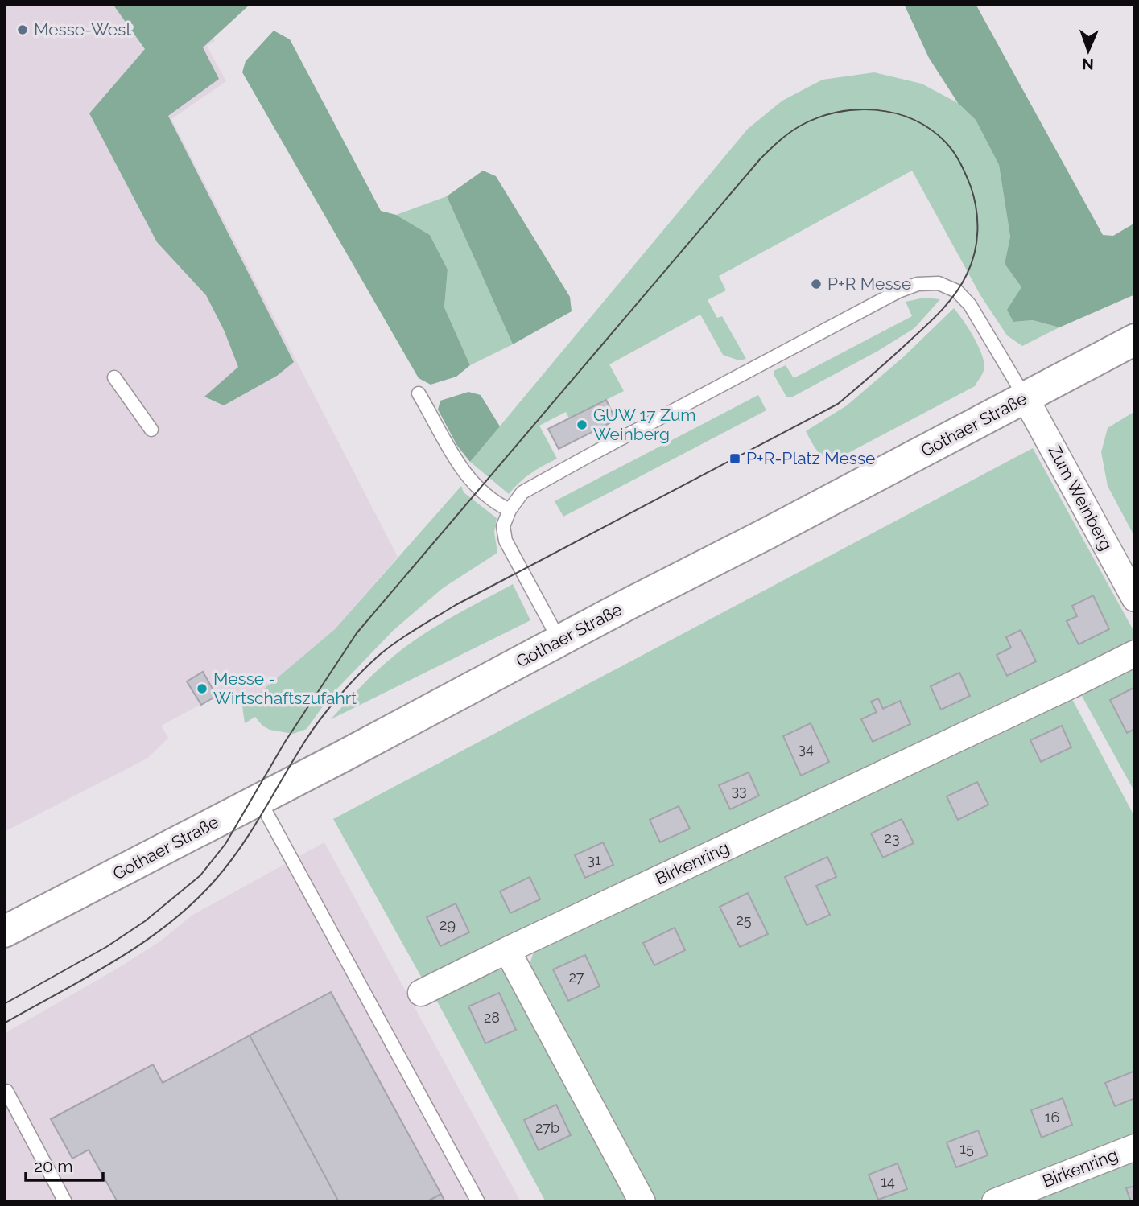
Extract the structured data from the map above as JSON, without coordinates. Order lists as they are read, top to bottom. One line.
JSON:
{"streets":{"main road":["Gothaer Straße"],"street":["Zum Weinberg","Birkenring"]},"crossings":[["Gothaer Straße","Zum Weinberg"]],"places":{"other":["Messe-West","P+R Messe","GUW 17 Zum Weinberg","Messe - Wirtschaftszufahrt"],"transit":["P+R-Platz Messe"]},"house_numbers":["34","33","23","31","25","29","27","28","16","27b","15","14"],"scale_bar":"20 m","north":"bottom"}
